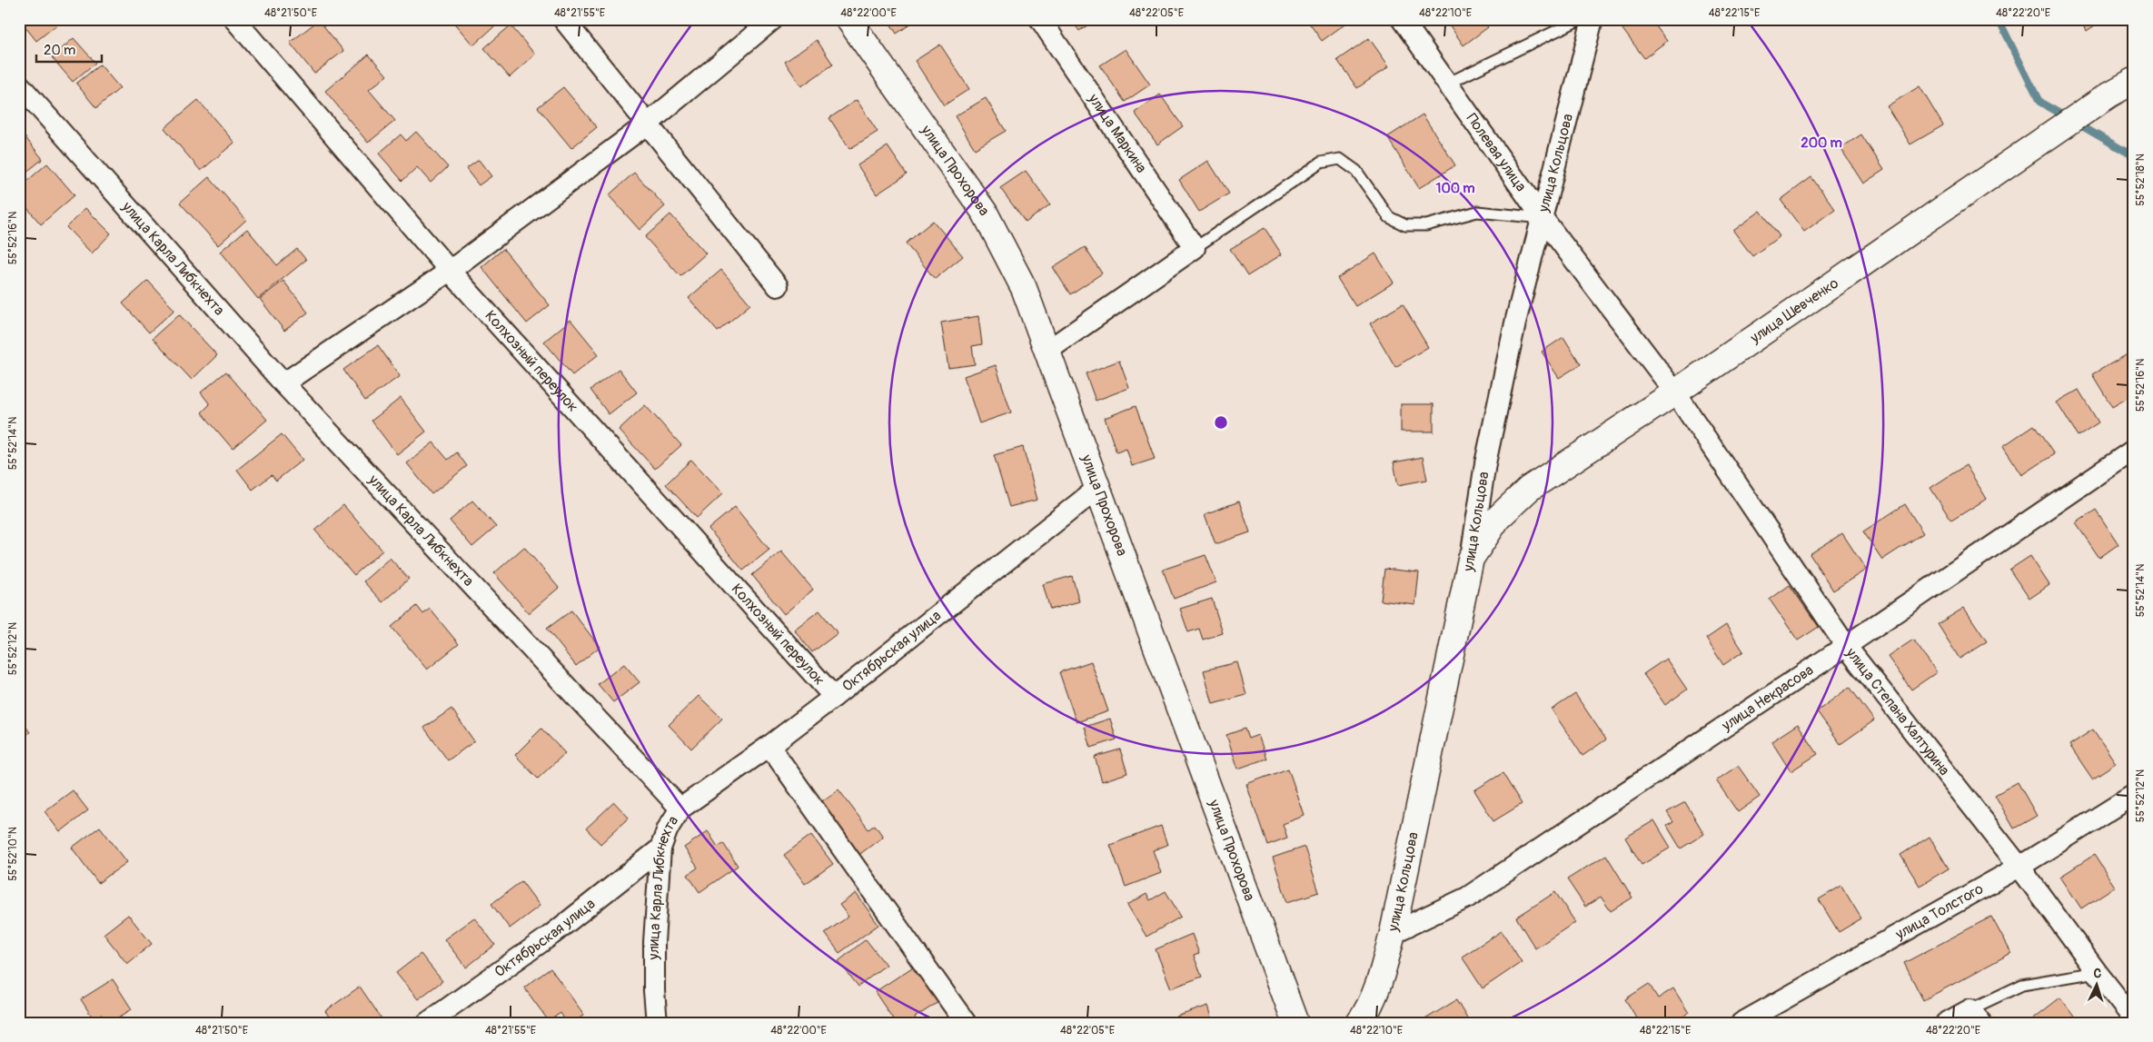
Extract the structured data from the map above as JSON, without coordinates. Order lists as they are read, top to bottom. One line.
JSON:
{"streets":{"main road":["улица Кольцова","улица Прохорова","улица Шевченко"],"street":["улица Маркина","Полевая улица","улица Карла Либкнехта","Колхозный переулок","Октябрьская улица","улица Некрасова","улица Степана Халтурина","улица Толстого"]},"crossings":[["Полевая улица","улица Кольцова"],["Полевая улица","улица Шевченко"],["Полевая улица","улица Степана Халтурина"],["улица Кольцова","улица Шевченко"],["улица Кольцова","улица Некрасова"],["улица Прохорова","Октябрьская улица"],["улица Карла Либкнехта","Октябрьская улица"],["улица Шевченко","улица Степана Халтурина"],["Колхозный переулок","Октябрьская улица"],["улица Некрасова","улица Степана Халтурина"],["улица Степана Халтурина","улица Толстого"]],"scale_bar":"20 m","north":"top","coordinates":["48°21'50\"E","48°21'55\"E","48°22'00\"E","48°22'05\"E","48°22'10\"E","48°22'15\"E","48°22'20\"E","55°52'18\"N","55°52'16\"N","55°52'14\"N","55°52'12\"N","55°52'10\"N"],"rings":["200 m","100 m"]}
